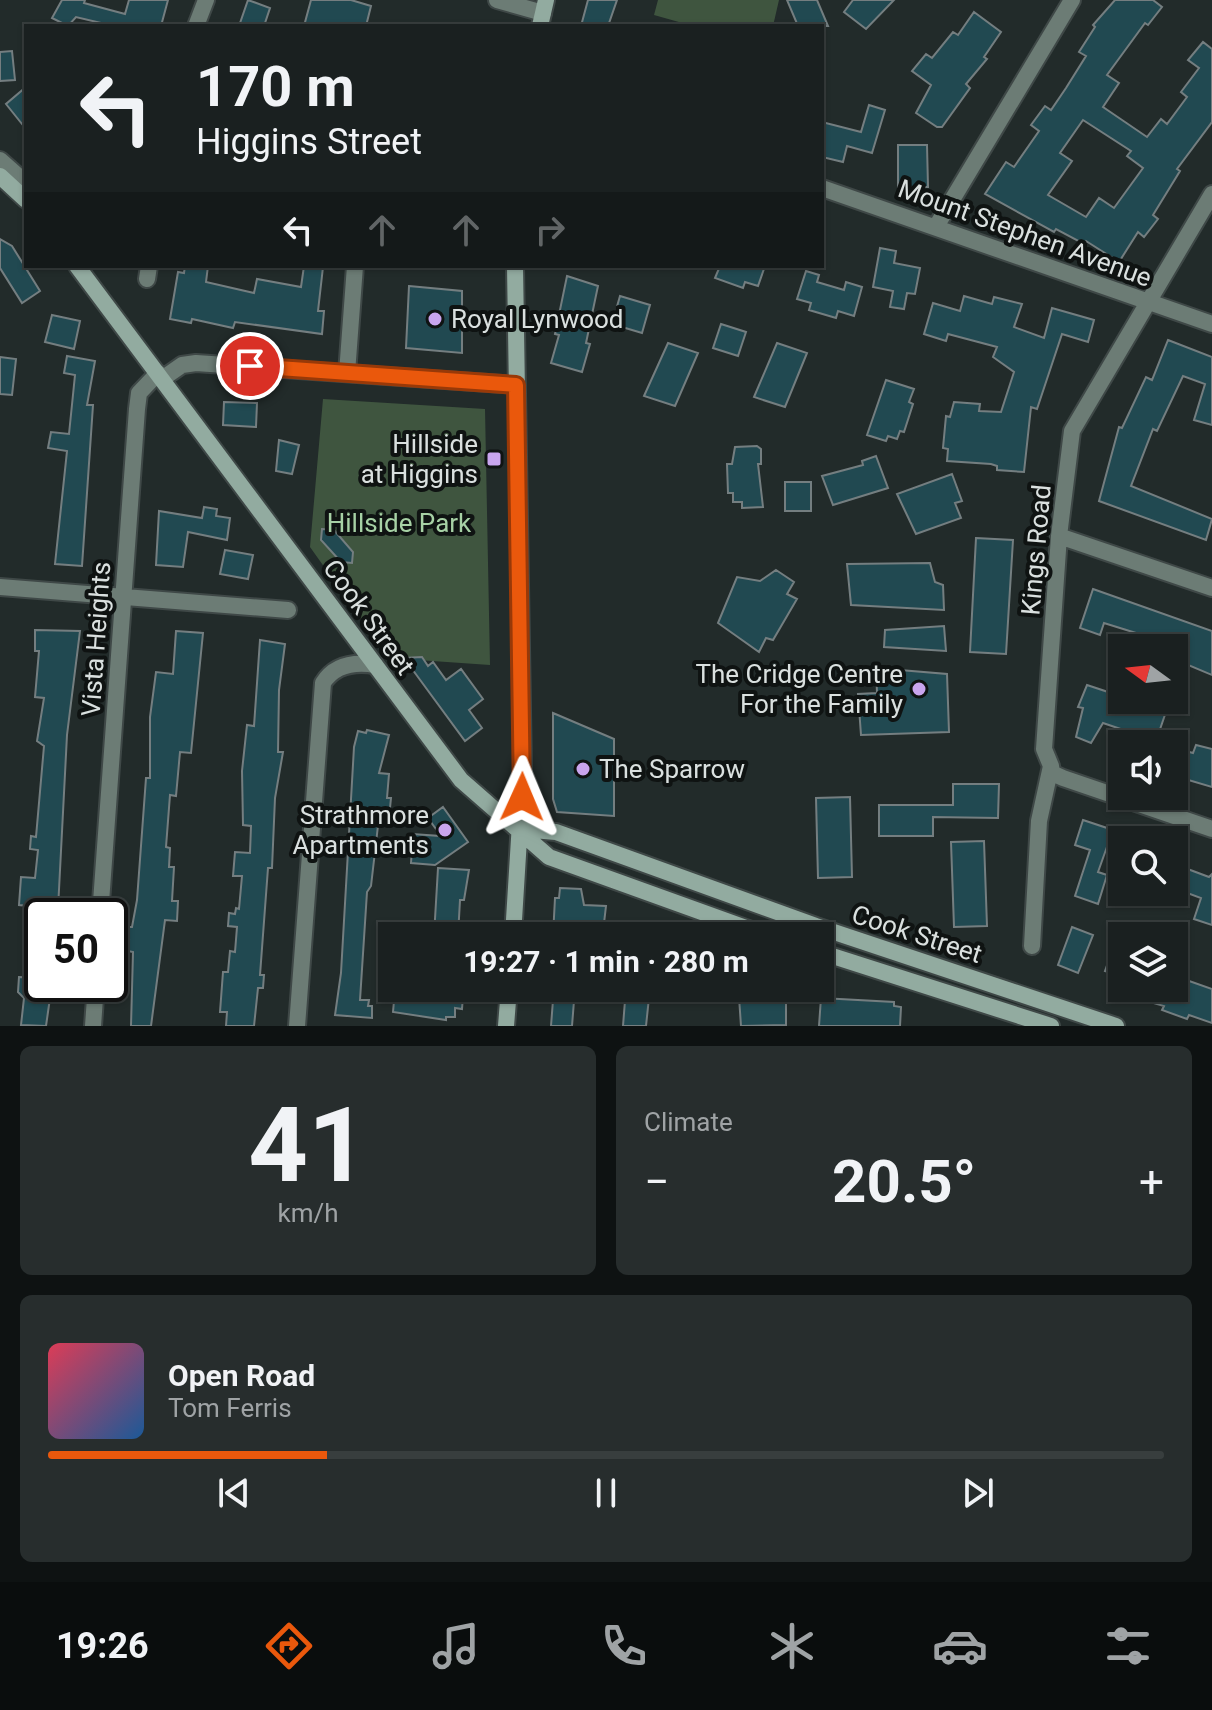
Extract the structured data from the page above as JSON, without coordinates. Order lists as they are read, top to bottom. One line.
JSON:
{"streets":{"main road":["Cook Street"],"street":["Mount Stephen Avenue","Kings Road","Vista Heights"]},"crossings":[["Mount Stephen Avenue","Kings Road"],["Cook Street","Vista Heights"]],"parks":["Hillside Park"],"places":{"other":["Royal Lynwood","The Cridge Centre For the Family","The Sparrow","Strathmore Apartments"],"transit":["Hillside at Higgins"]},"north":"left","page":{"turn":["170 m","Higgins Street"],"limit":"50","trip":"19:27 · 1 min · 280 m","tile":[["41","km/h"],"Climate"],"heat":["−","20.5°","+"],"song":["Open Road","Tom Ferris"],"tabs":"19:26"}}
